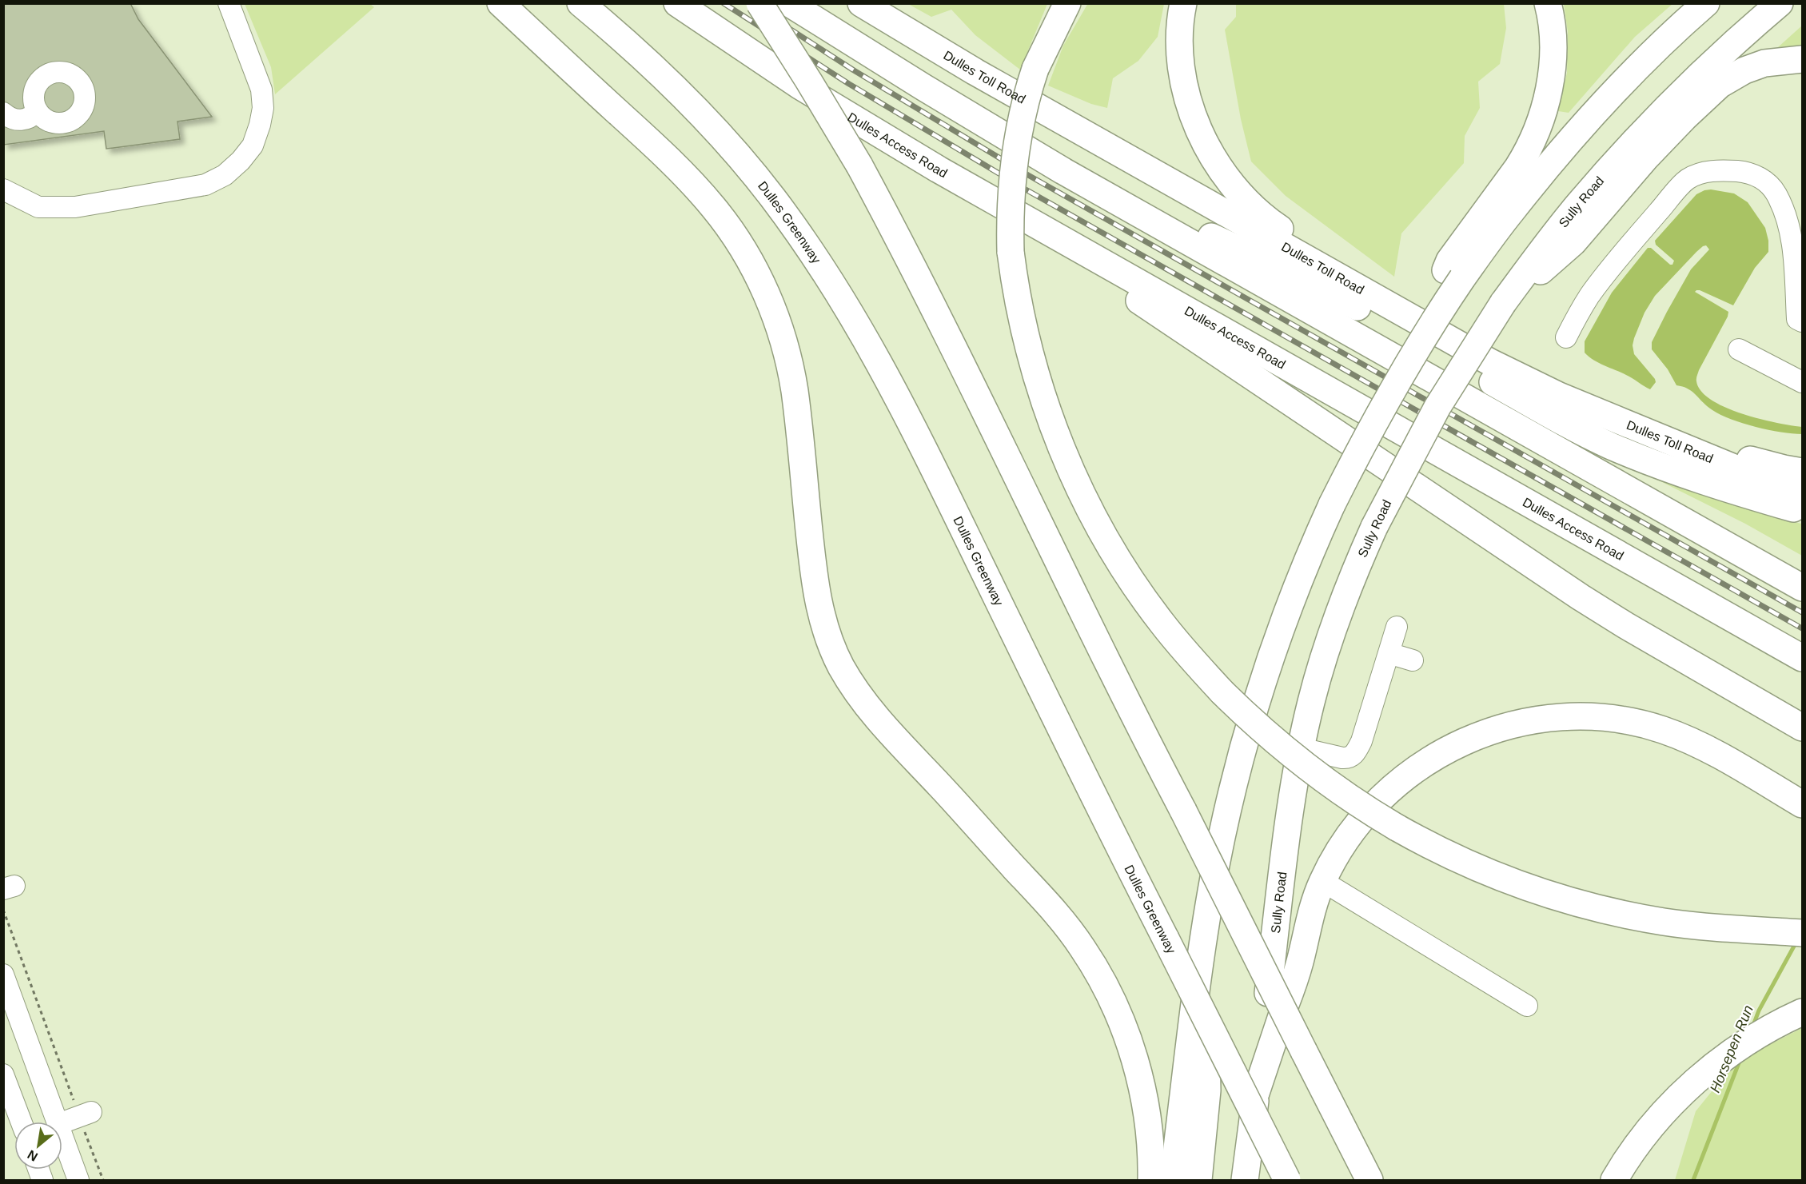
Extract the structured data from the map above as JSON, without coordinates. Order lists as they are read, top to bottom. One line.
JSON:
{"streets":{"highway":["Dulles Toll Road","Dulles Access Road","Sully Road","Dulles Greenway"]},"water":["Horsepen Run"],"north":"bottom left"}
